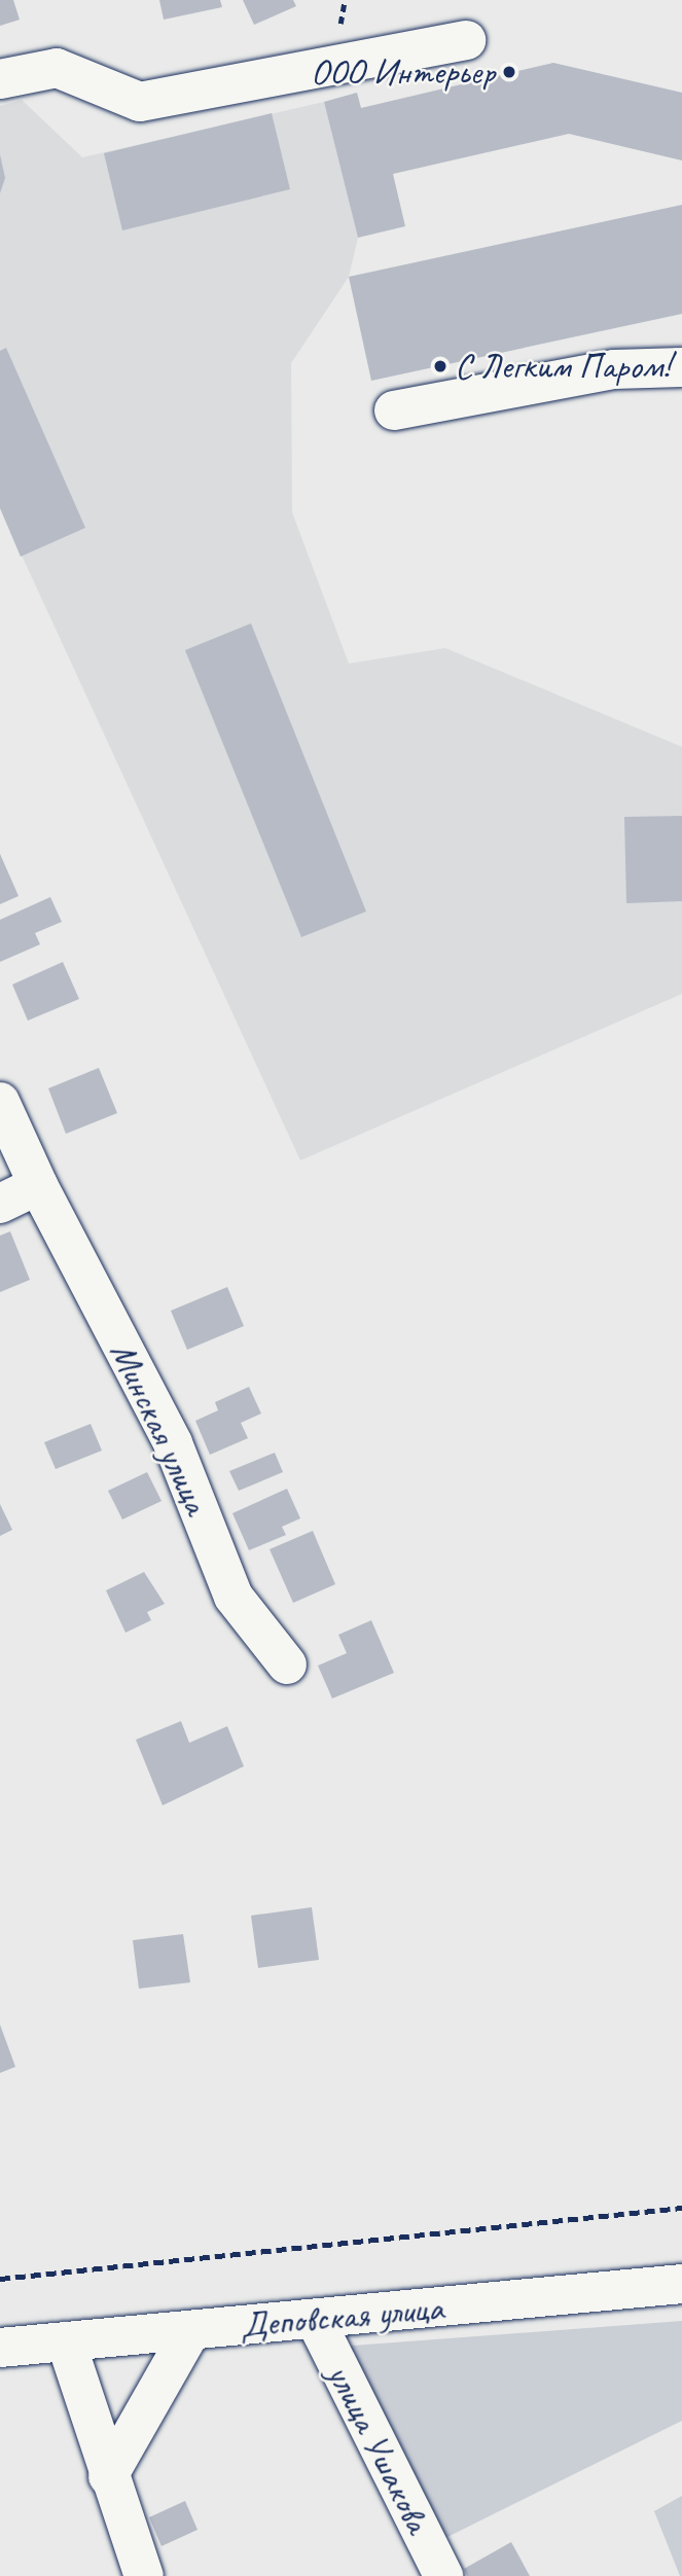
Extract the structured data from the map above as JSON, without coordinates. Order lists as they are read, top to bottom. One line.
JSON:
{"streets":{"street":["Минская улица","Деповская улица","улица Ушакова"]},"crossings":[["Деповская улица","улица Ушакова"]],"places":["ООО Интерьер","С Легким Паром!"]}
